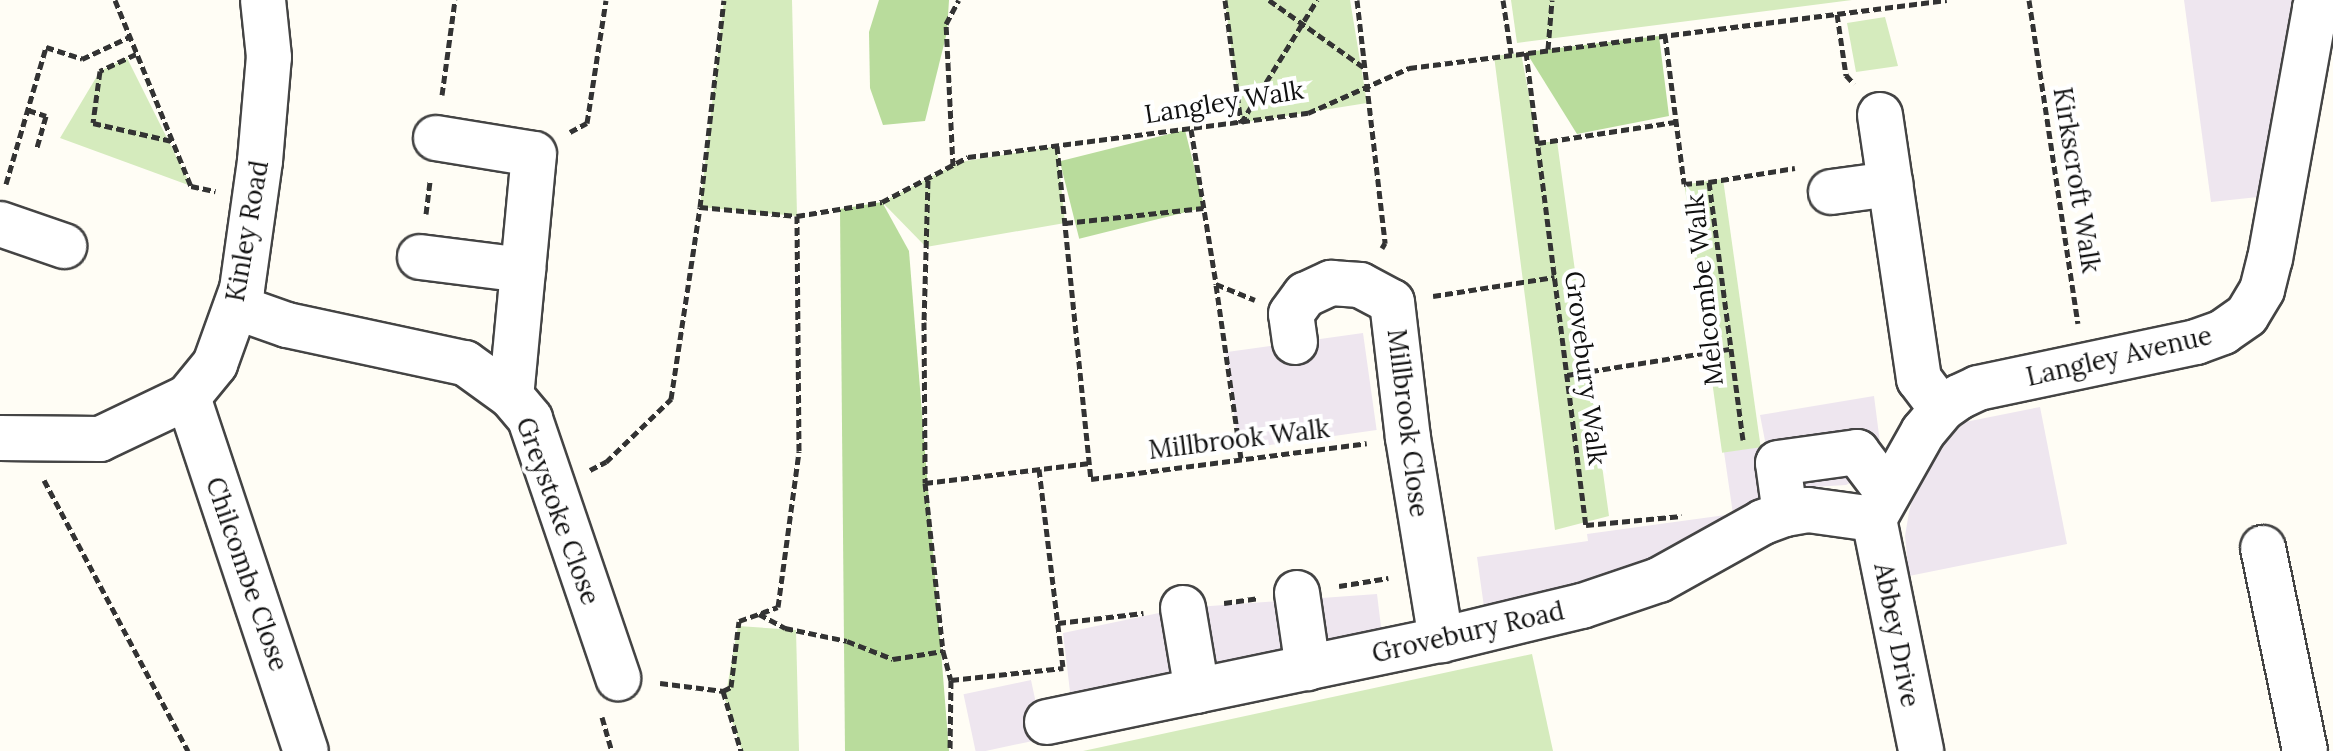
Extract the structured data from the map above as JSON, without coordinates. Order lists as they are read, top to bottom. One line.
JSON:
{"streets":{"street":["Kinley Road","Langley Avenue","Millbrook Close","Greystoke Close","Chilcombe Close","Grovebury Road","Abbey Drive"],"path":["Langley Walk","Kirkscroft Walk","Melcombe Walk","Grovebury Walk","Millbrook Walk"]},"crossings":[["Langley Walk","Grovebury Walk"],["Kirkscroft Walk","Langley Avenue"],["Kinley Road","Greystoke Close"],["Kinley Road","Chilcombe Close"],["Langley Avenue","Grovebury Road"],["Langley Avenue","Abbey Drive"],["Grovebury Walk","Grovebury Road"],["Millbrook Close","Millbrook Walk"],["Millbrook Close","Grovebury Road"],["Grovebury Road","Abbey Drive"]]}
